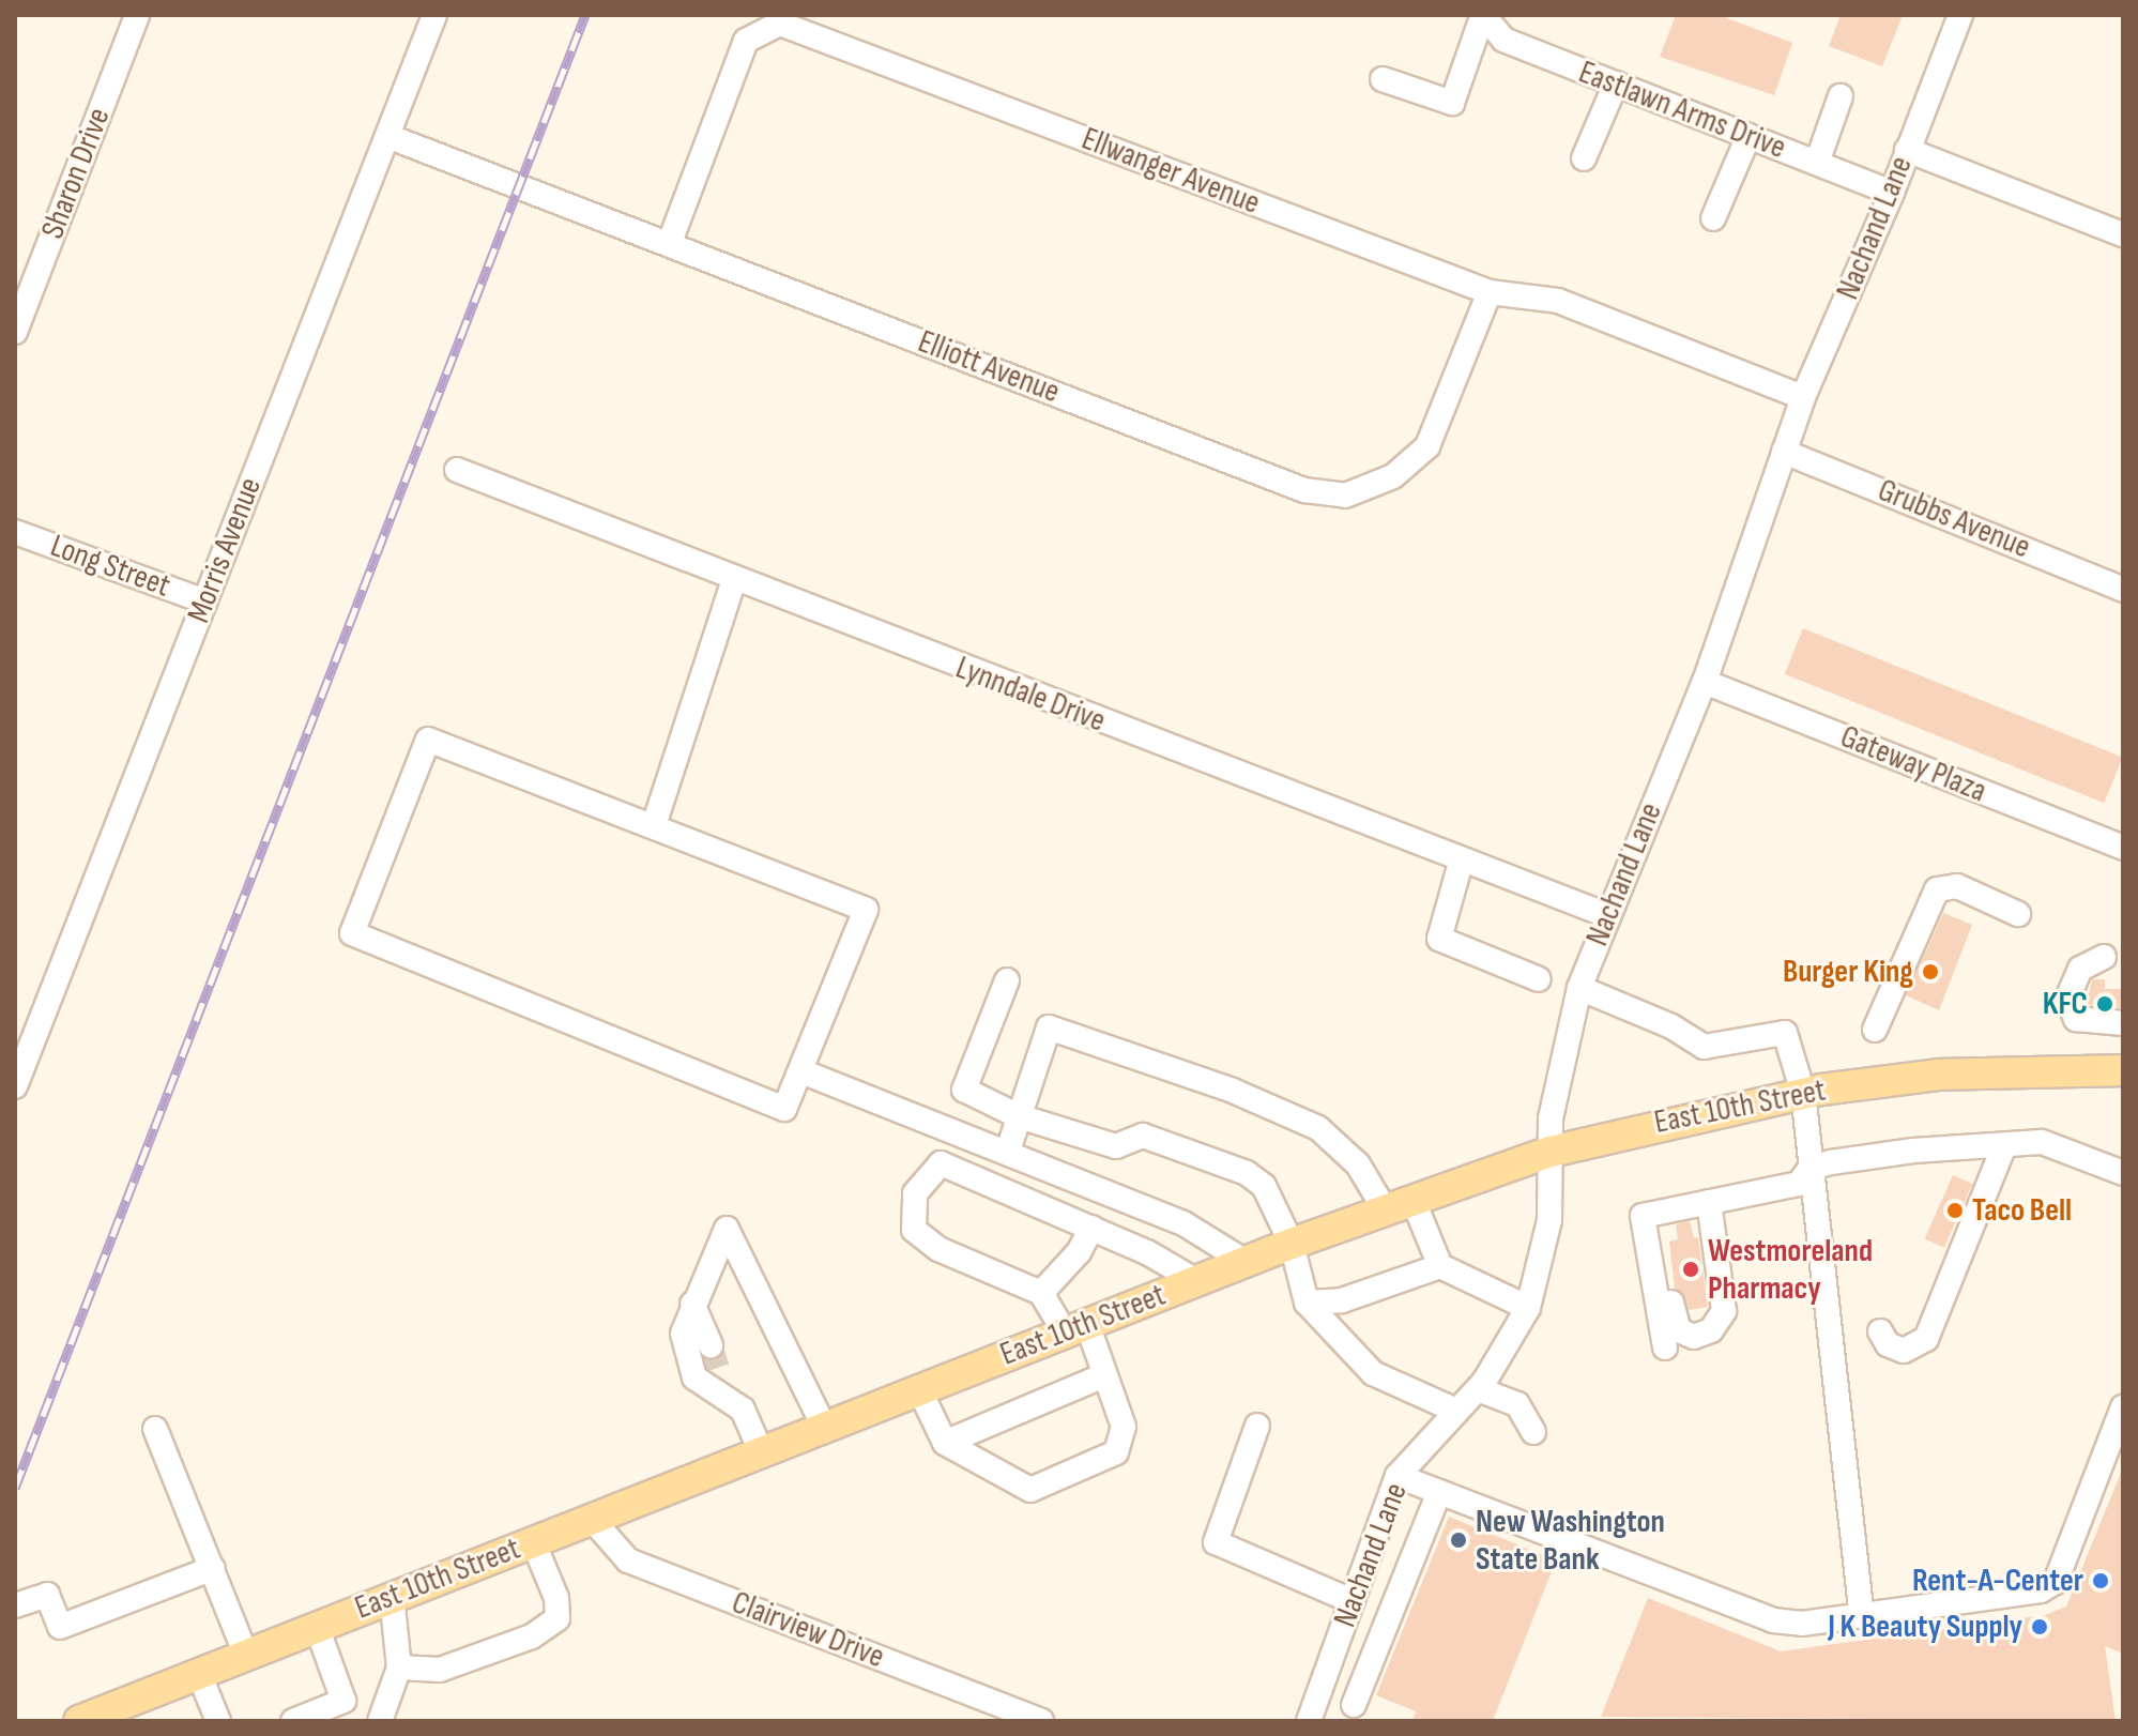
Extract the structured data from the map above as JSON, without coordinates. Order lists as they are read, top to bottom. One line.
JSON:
{"streets":{"main road":["East 10th Street"],"street":["Eastlawn Arms Drive","Ellwanger Avenue","Sharon Drive","Nachand Lane","Elliott Avenue","Grubbs Avenue","Morris Avenue","Long Street","Lynndale Drive","Gateway Plaza","Clairview Drive"]},"crossings":[["Eastlawn Arms Drive","Nachand Lane"],["Ellwanger Avenue","Nachand Lane"],["Ellwanger Avenue","Elliott Avenue"],["Nachand Lane","Grubbs Avenue"],["Nachand Lane","Lynndale Drive"],["Nachand Lane","Gateway Plaza"],["Nachand Lane","East 10th Street"],["Elliott Avenue","Morris Avenue"],["Morris Avenue","Long Street"],["East 10th Street","Clairview Drive"]],"places":["Burger King","KFC","Taco Bell","Westmoreland Pharmacy","New Washington State Bank","Rent-A-Center","J K Beauty Supply"]}
